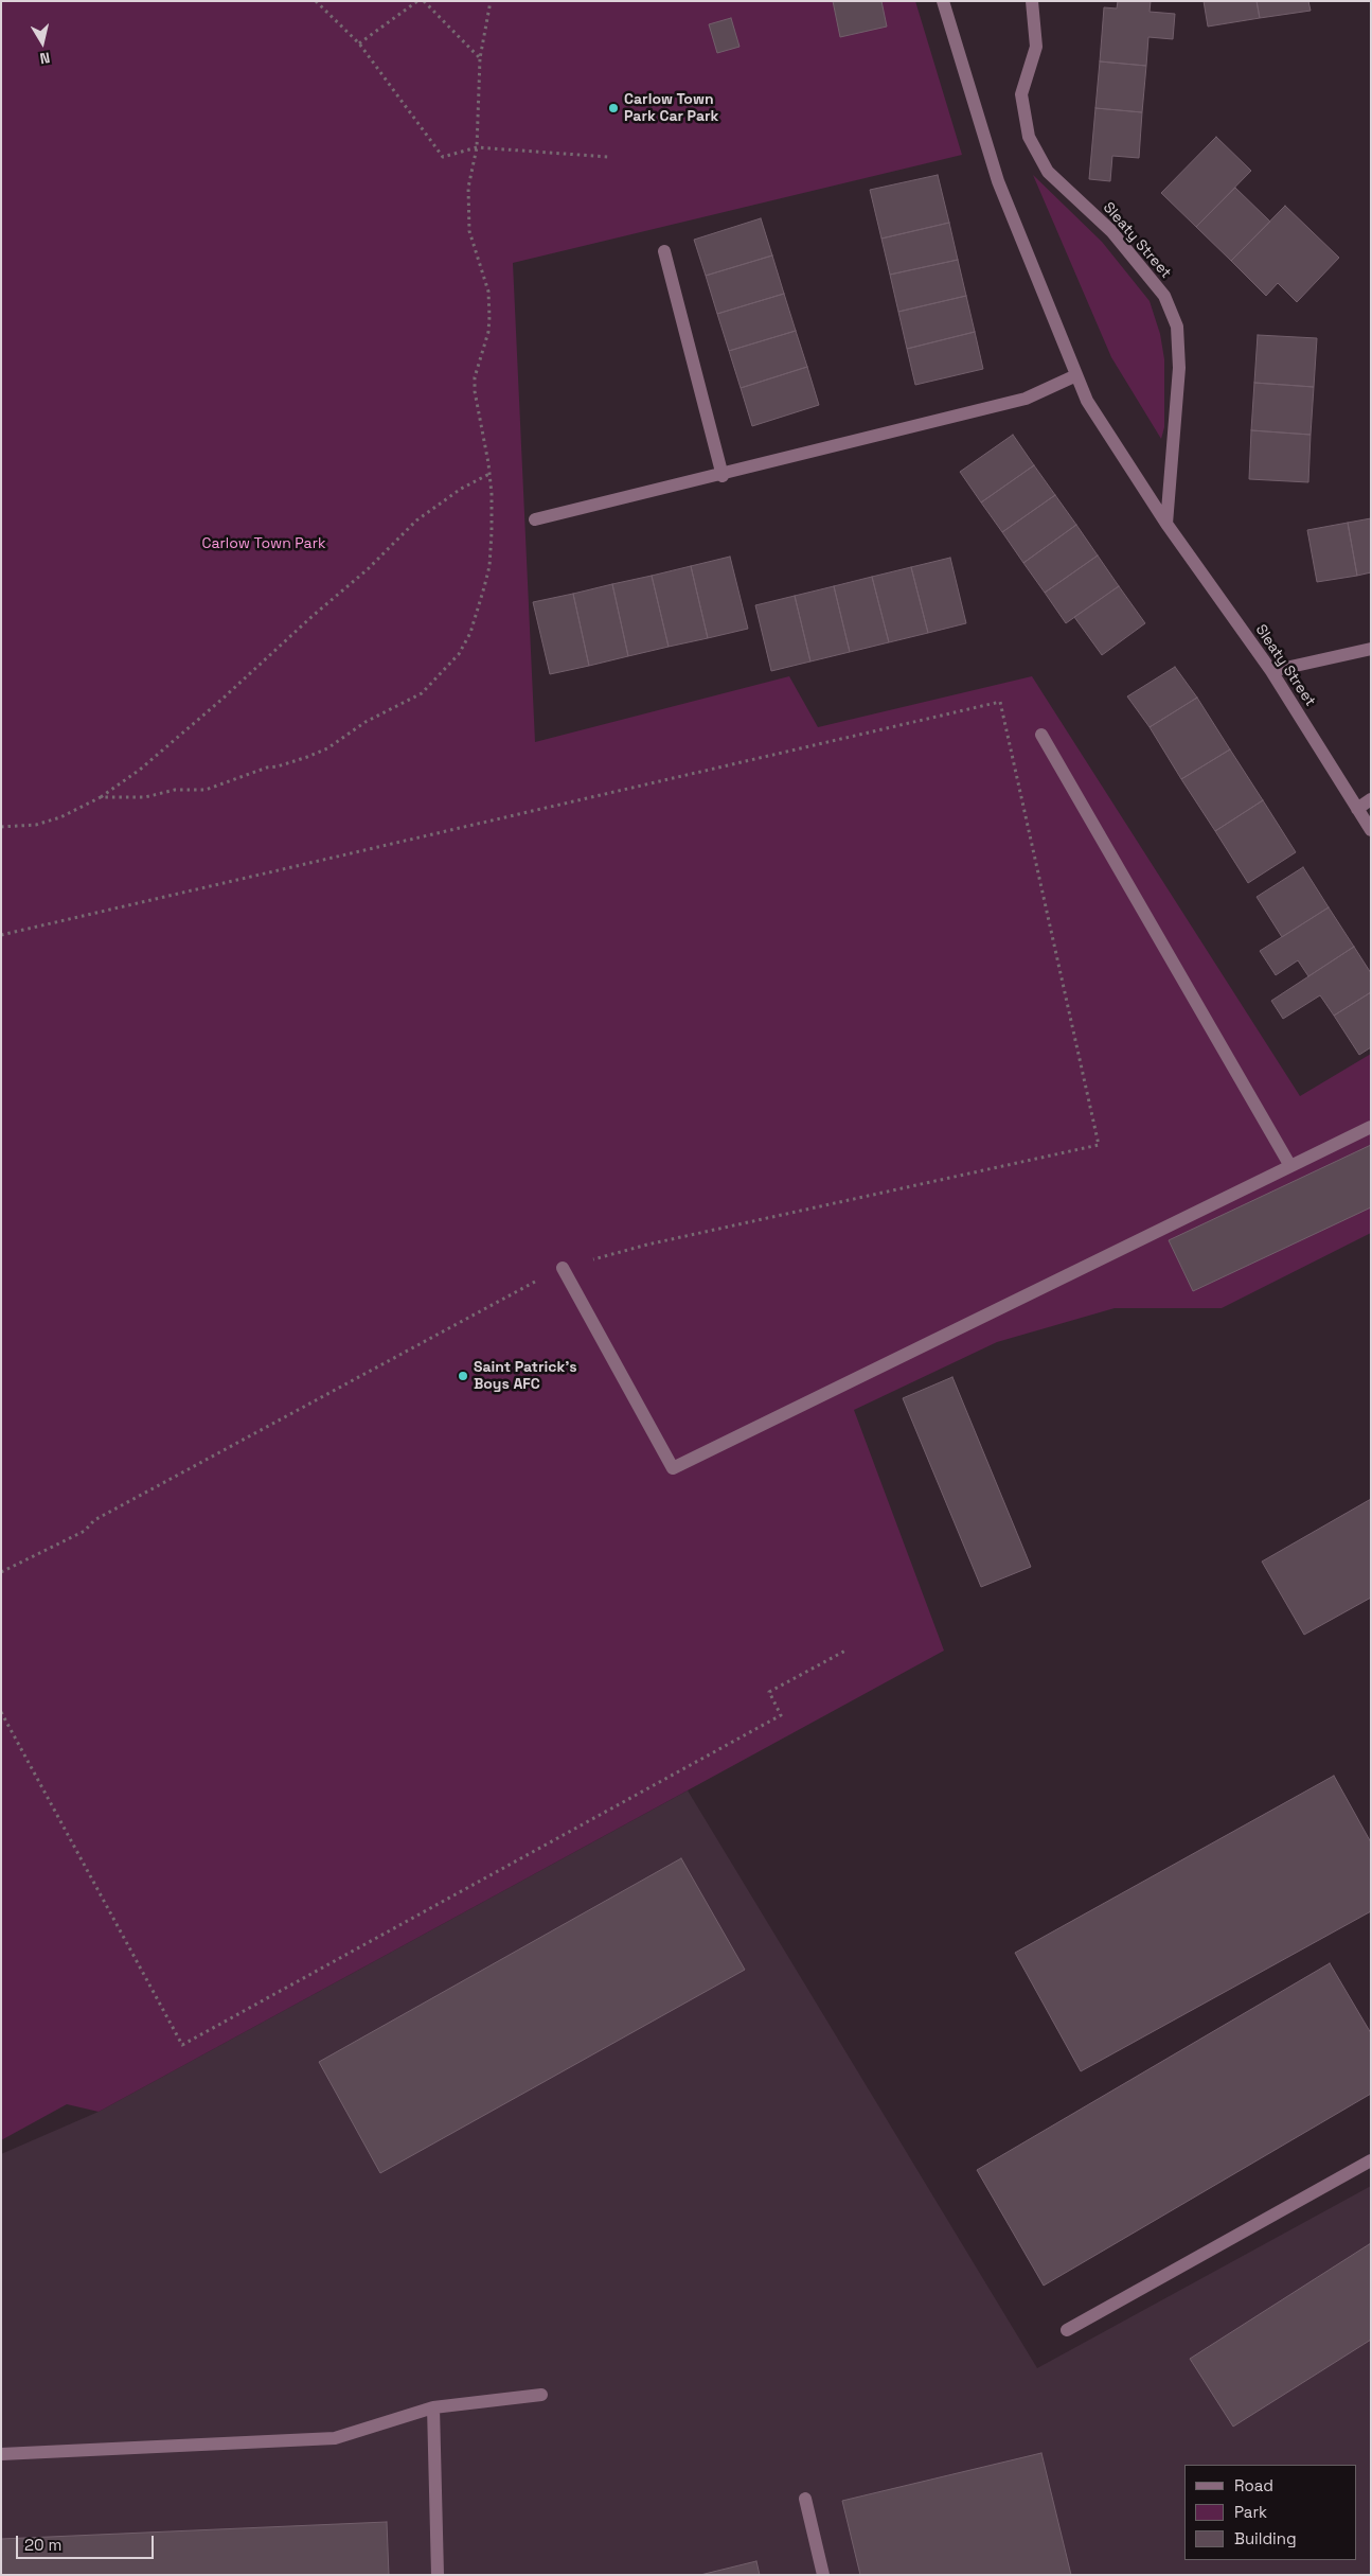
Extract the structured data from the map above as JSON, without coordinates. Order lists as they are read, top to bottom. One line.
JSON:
{"streets":{"street":["Sleaty Street"]},"parks":["Carlow Town Park"],"places":["Carlow Town Park Car Park","Saint Patrick's Boys AFC"],"legend":["Road","Park","Building"],"scale_bar":"20 m","north":"bottom"}
